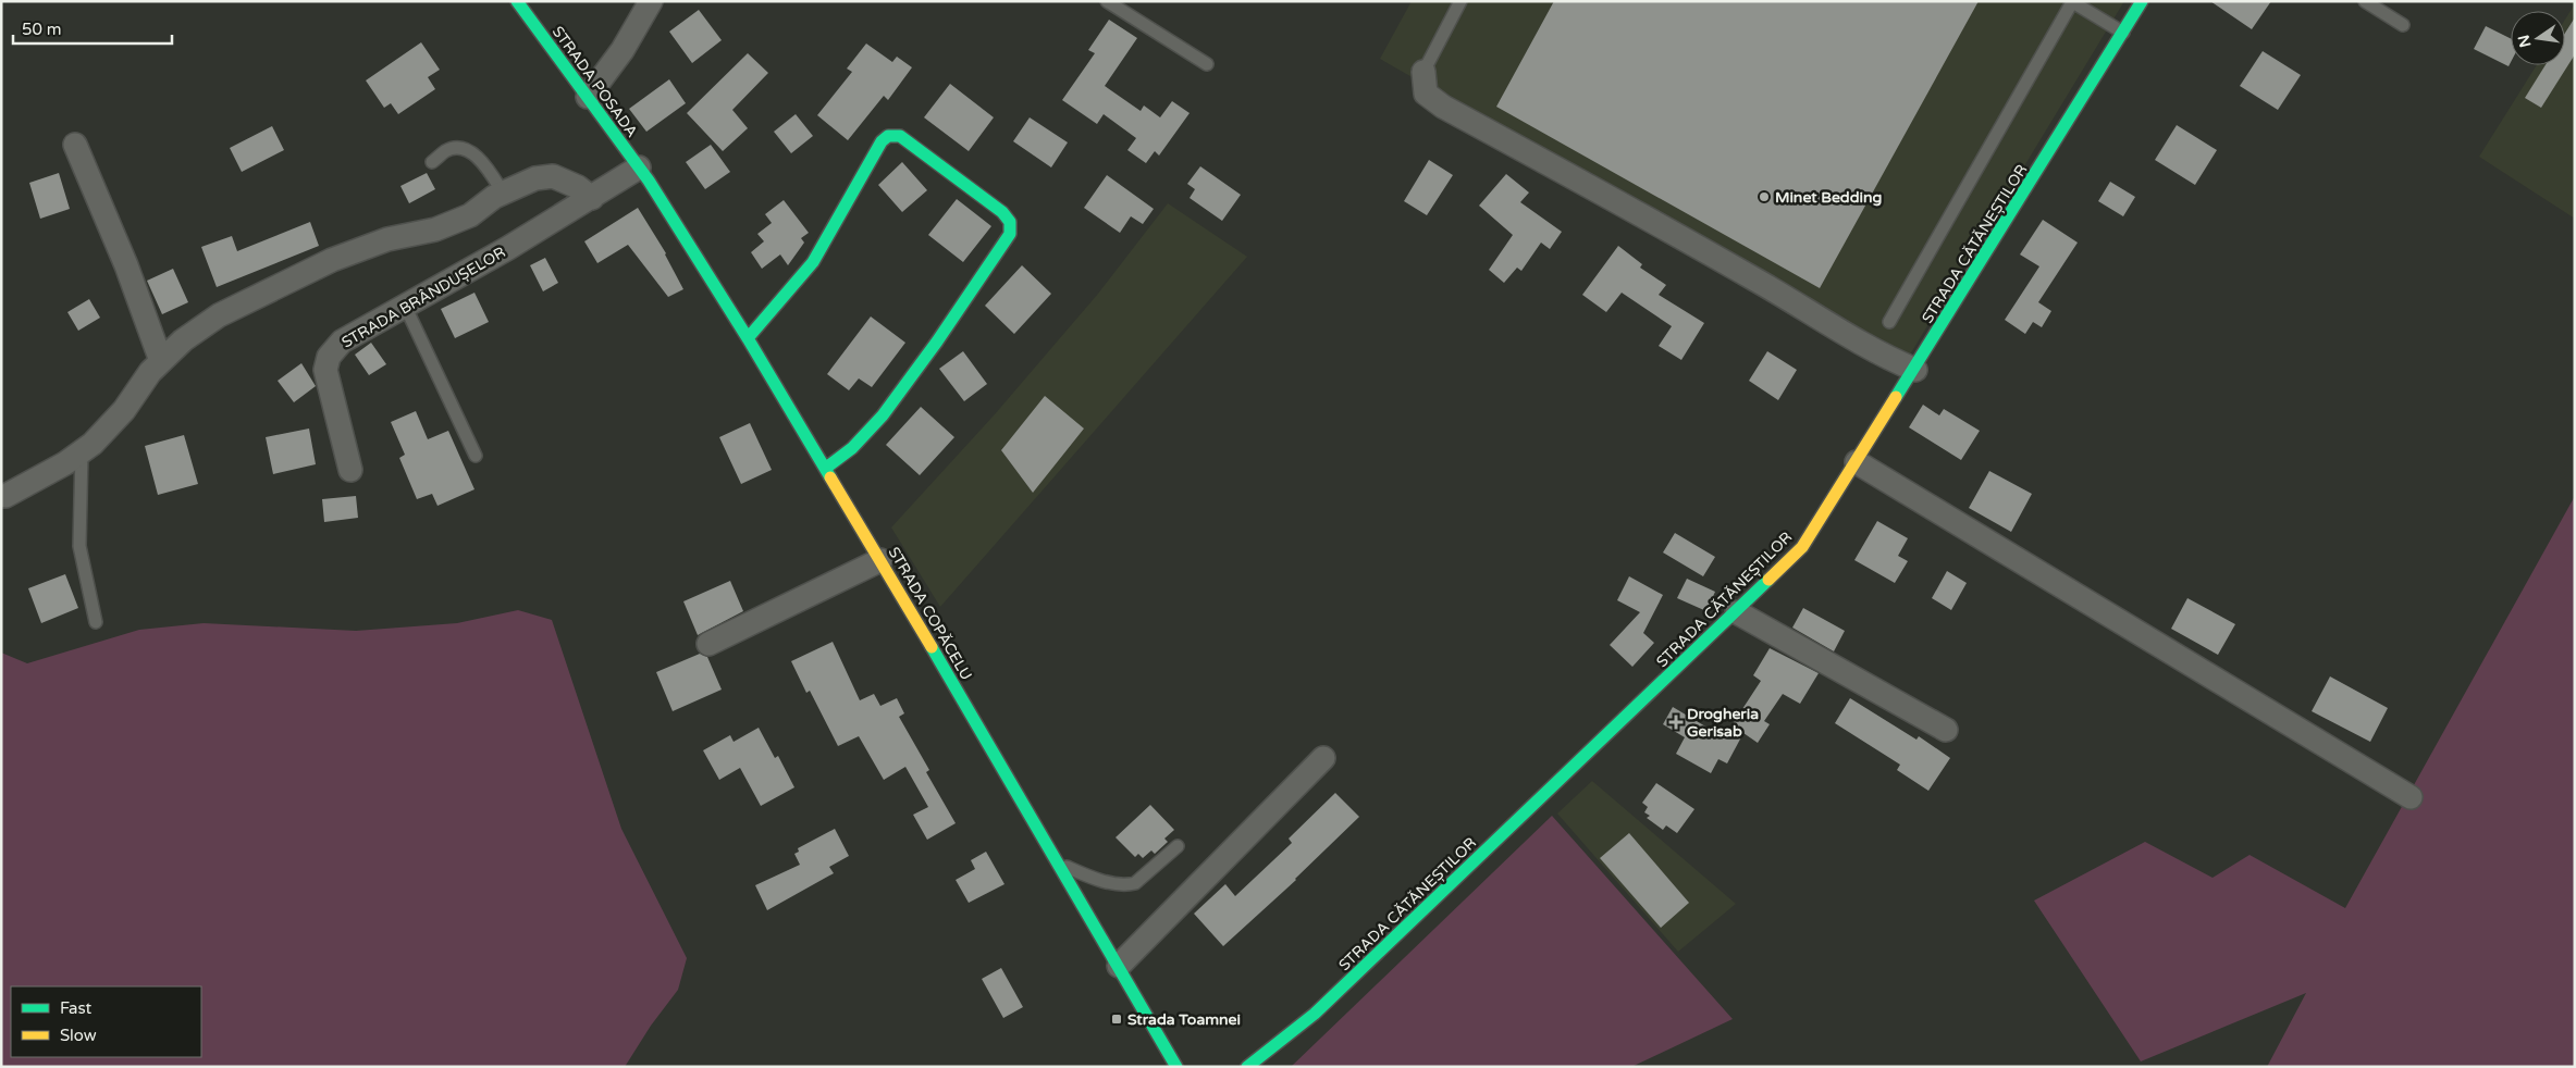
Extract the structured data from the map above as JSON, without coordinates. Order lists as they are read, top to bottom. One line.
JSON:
{"streets":{"street":["STRADA POSADA","STRADA CĂTĂNEȘTILOR","STRADA BRÂNDUȘELOR","STRADA COPĂCELU"]},"crossings":[["STRADA POSADA","STRADA BRÂNDUȘELOR"],["STRADA POSADA","STRADA COPĂCELU"],["STRADA BRÂNDUȘELOR","STRADA COPĂCELU"]],"places":{"other":["Minet Bedding"],"health":["Drogheria Gerisab"],"transit":["Strada Toamnei"]},"legend":["Fast","Slow"],"scale_bar":"50 m","north":"left"}
